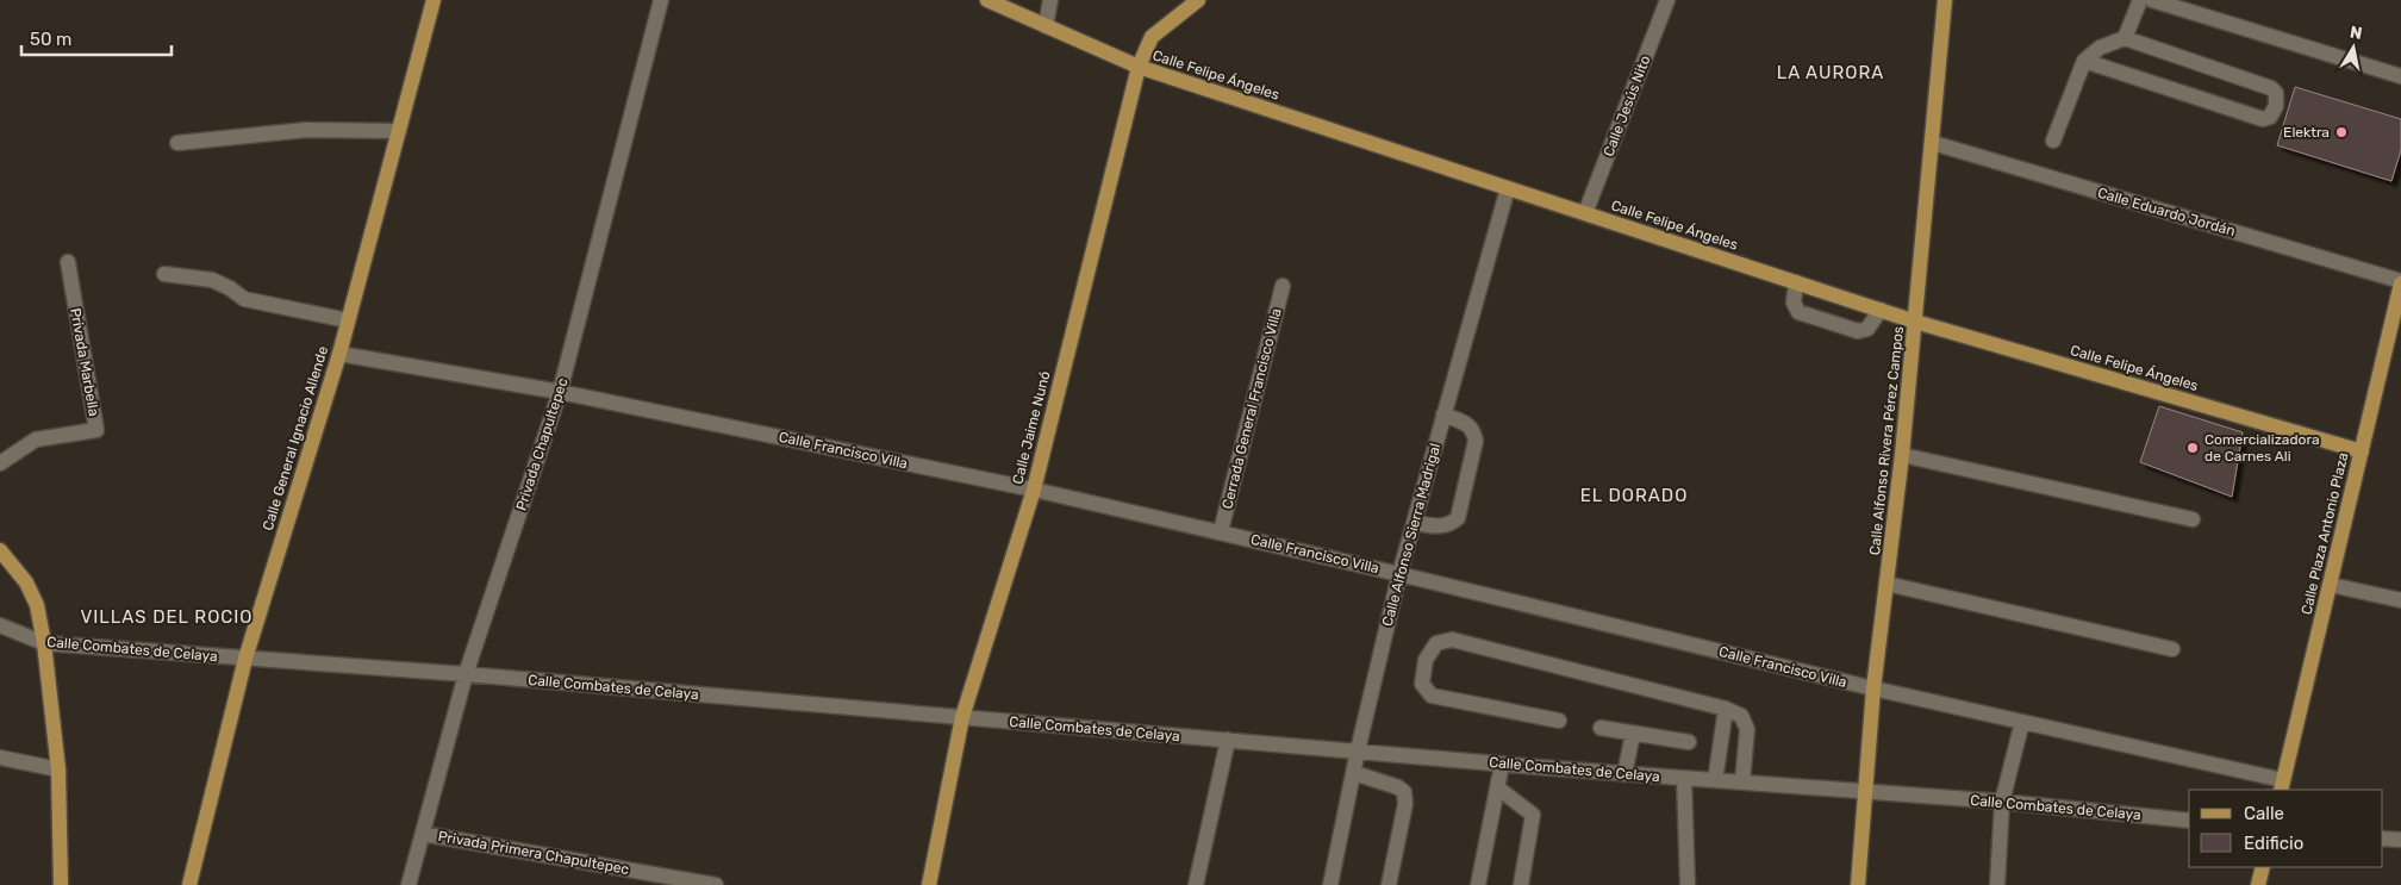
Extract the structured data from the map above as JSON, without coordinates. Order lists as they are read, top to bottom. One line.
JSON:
{"streets":{"main road":["Calle Felipe Ángeles","Calle Jaime Nunó","Calle General Ignacio Allende","Calle Alfonso Rivera Pérez Campos","Calle Plaza Antonio Plaza"],"street":["Calle Jesús Nito","Calle Eduardo Jordán","Privada Marbella","Cerrada General Francisco Villa","Privada Chapultepec","Calle Francisco Villa","Calle Alfonso Sierra Madrigal","Calle Combates de Celaya","Privada Primera Chapultepec"]},"crossings":[["Calle Felipe Ángeles","Calle Jesús Nito"],["Calle Felipe Ángeles","Calle Jaime Nunó"],["Calle Felipe Ángeles","Calle Alfonso Rivera Pérez Campos"],["Calle Felipe Ángeles","Calle Plaza Antonio Plaza"],["Calle Felipe Ángeles","Calle Alfonso Sierra Madrigal"],["Calle Eduardo Jordán","Calle Alfonso Rivera Pérez Campos"],["Calle Eduardo Jordán","Calle Plaza Antonio Plaza"],["Cerrada General Francisco Villa","Calle Francisco Villa"],["Calle Jaime Nunó","Calle Francisco Villa"],["Calle Jaime Nunó","Calle Combates de Celaya"],["Calle General Ignacio Allende","Calle Francisco Villa"],["Calle General Ignacio Allende","Calle Combates de Celaya"],["Calle Alfonso Rivera Pérez Campos","Calle Francisco Villa"],["Calle Alfonso Rivera Pérez Campos","Calle Combates de Celaya"],["Privada Chapultepec","Calle Francisco Villa"],["Privada Chapultepec","Calle Combates de Celaya"],["Privada Chapultepec","Privada Primera Chapultepec"],["Calle Francisco Villa","Calle Plaza Antonio Plaza"],["Calle Francisco Villa","Calle Alfonso Sierra Madrigal"],["Calle Alfonso Sierra Madrigal","Calle Combates de Celaya"]],"districts":["LA AURORA","EL DORADO","VILLAS DEL ROCIO"],"places":["Elektra","Comercializadora de Carnes Ali"],"legend":["Calle","Edificio"],"scale_bar":"50 m","north":"top"}
